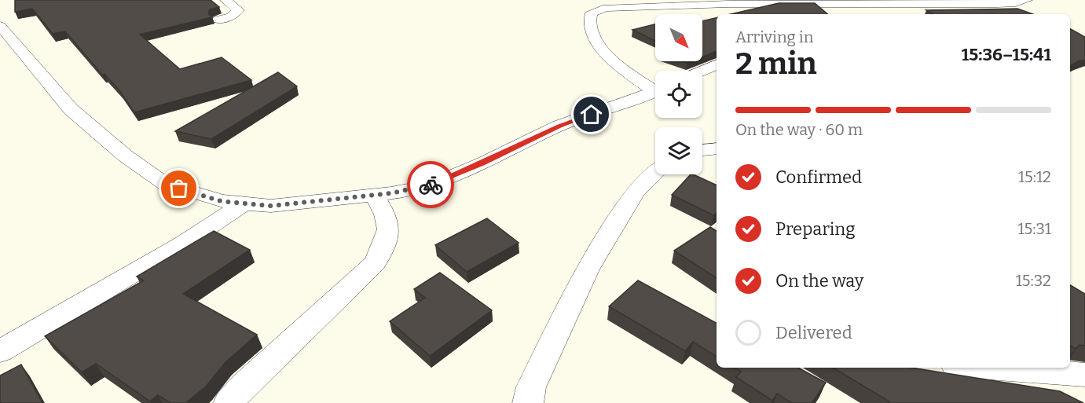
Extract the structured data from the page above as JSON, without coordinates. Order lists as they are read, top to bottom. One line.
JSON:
{"north":"bottom right","page":{"heading":["2 min","Arriving in","15:36–15:41"],"bar":"On the way · 60 m","list":[["Confirmed","15:12"],["Preparing","15:31"],["On the way","15:32"],"Delivered"]}}
